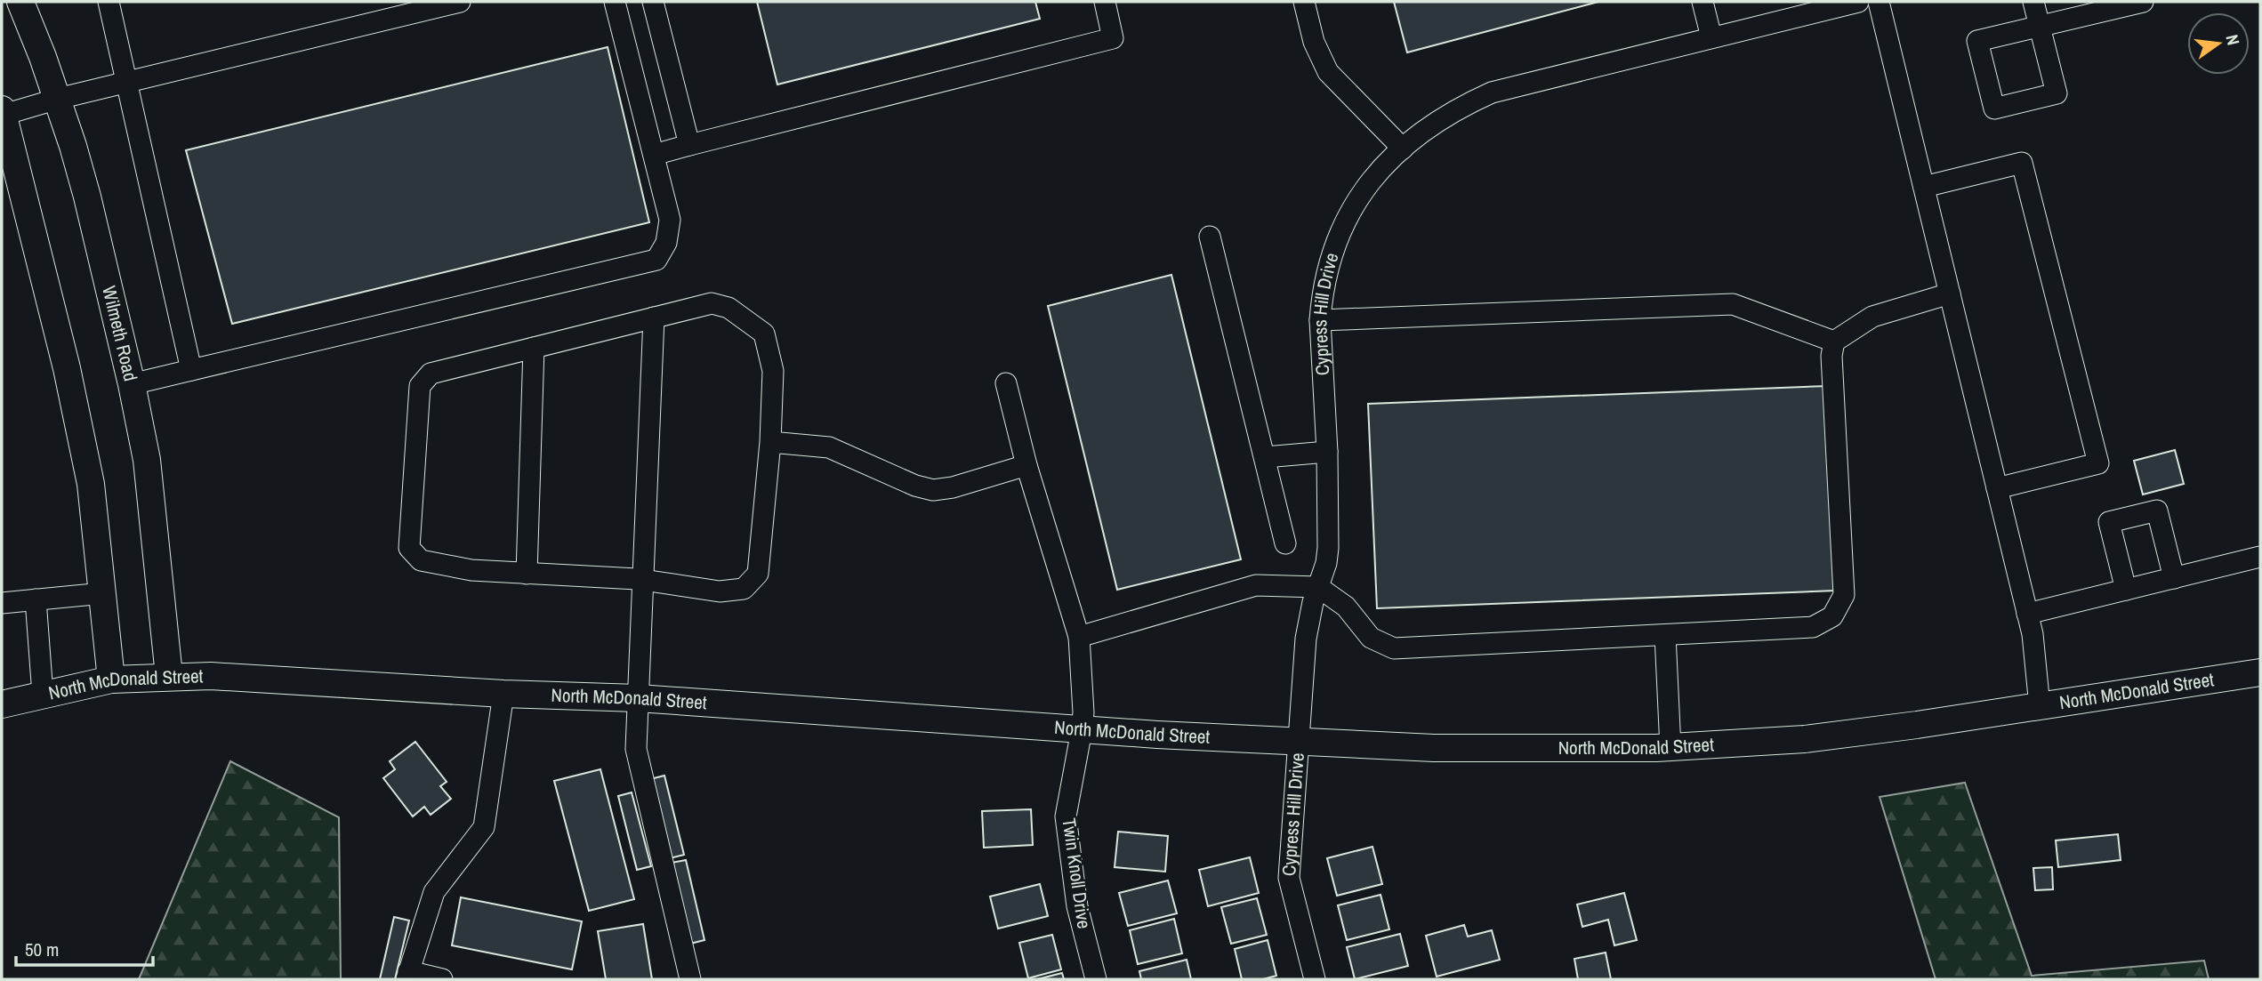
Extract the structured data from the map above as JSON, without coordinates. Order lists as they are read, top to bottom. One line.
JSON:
{"streets":{"main road":["Wilmeth Road","North McDonald Street"],"street":["Cypress Hill Drive","Twin Knoll Drive"]},"crossings":[["Cypress Hill Drive","North McDonald Street"],["Wilmeth Road","North McDonald Street"],["North McDonald Street","Twin Knoll Drive"]],"scale_bar":"50 m","north":"right"}
